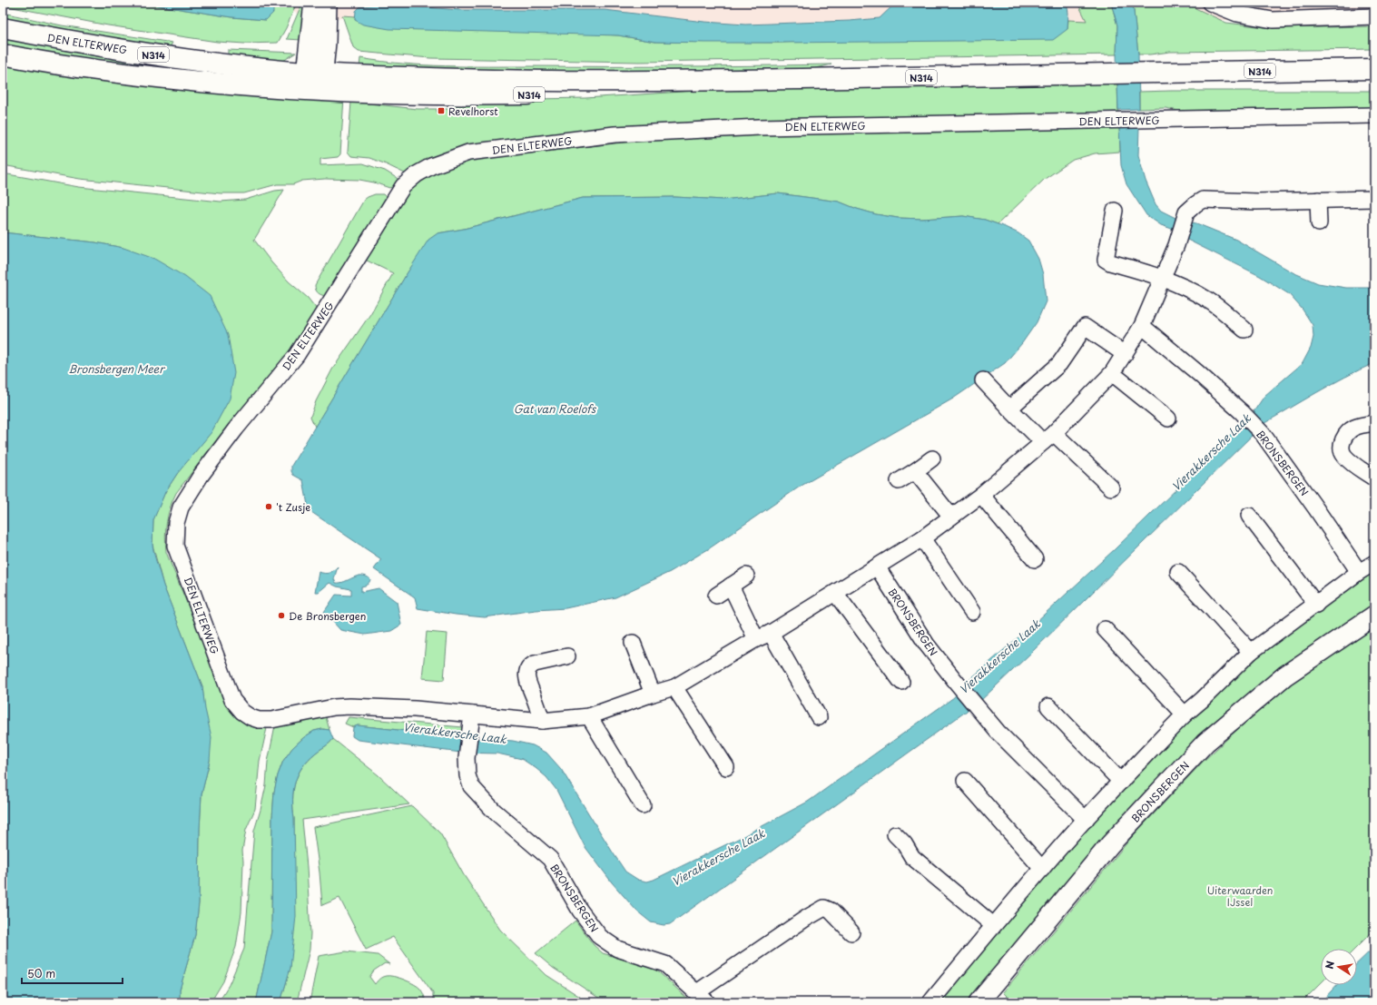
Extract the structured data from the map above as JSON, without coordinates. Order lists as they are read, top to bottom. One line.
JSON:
{"streets":{"main road":["DEN ELTERWEG","N314"],"street":["BRONSBERGEN"]},"crossings":[["DEN ELTERWEG","BRONSBERGEN"]],"water":["Bronsbergen Meer","Gat van Roelofs","Vierakkersche Laak"],"parks":["Uiterwaarden IJssel"],"places":{"transit":["Revelhorst"],"other":["'t Zusje","De Bronsbergen"]},"scale_bar":"50 m","north":"left"}
